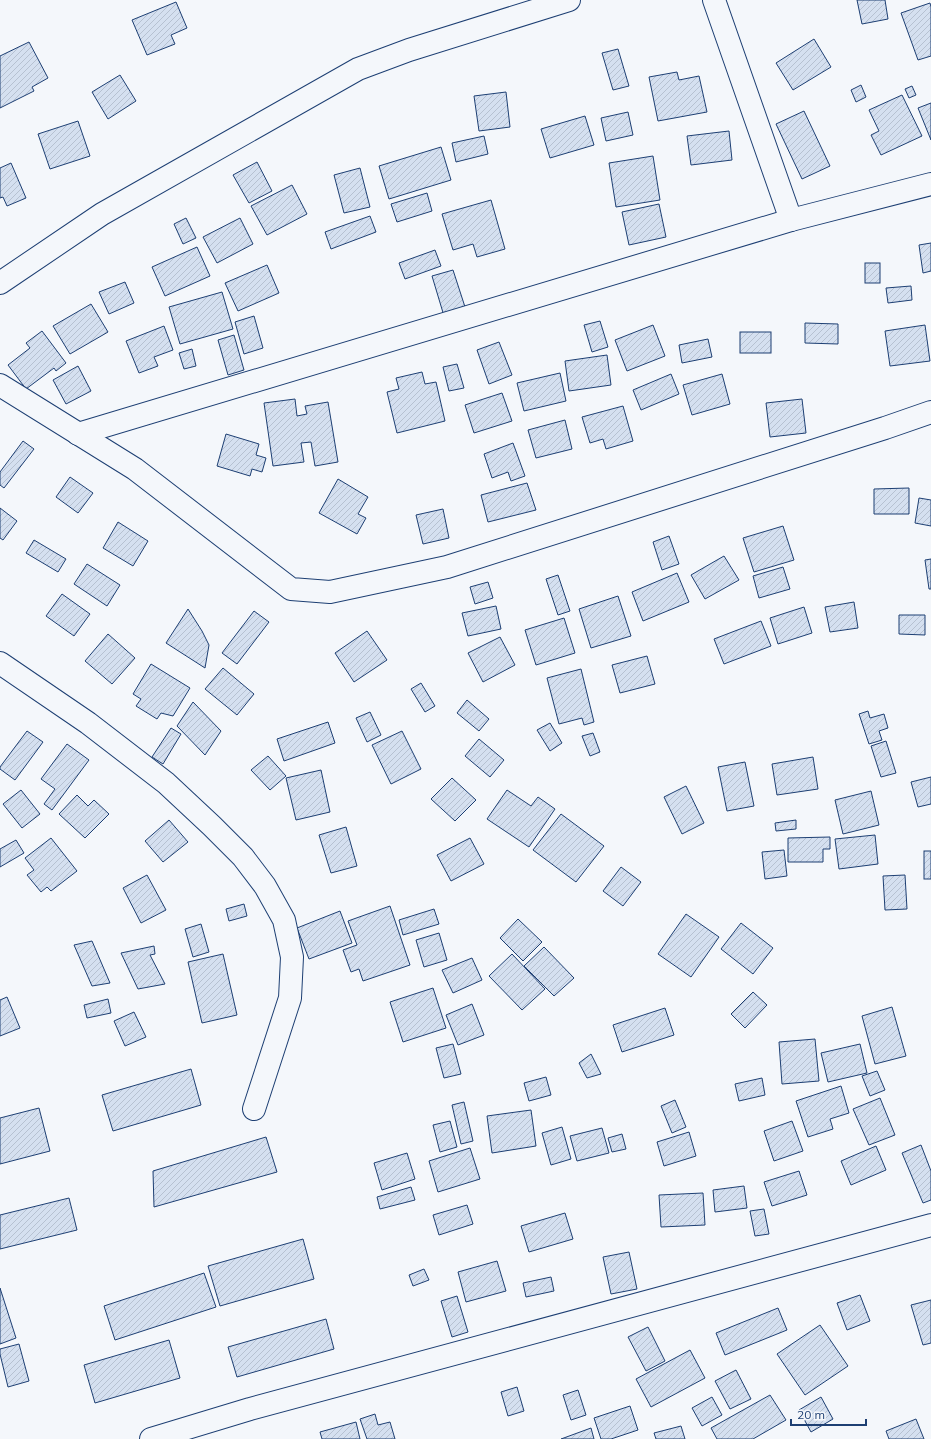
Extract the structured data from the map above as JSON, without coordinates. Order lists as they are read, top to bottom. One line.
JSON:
{"scale_bar":"20 m"}
